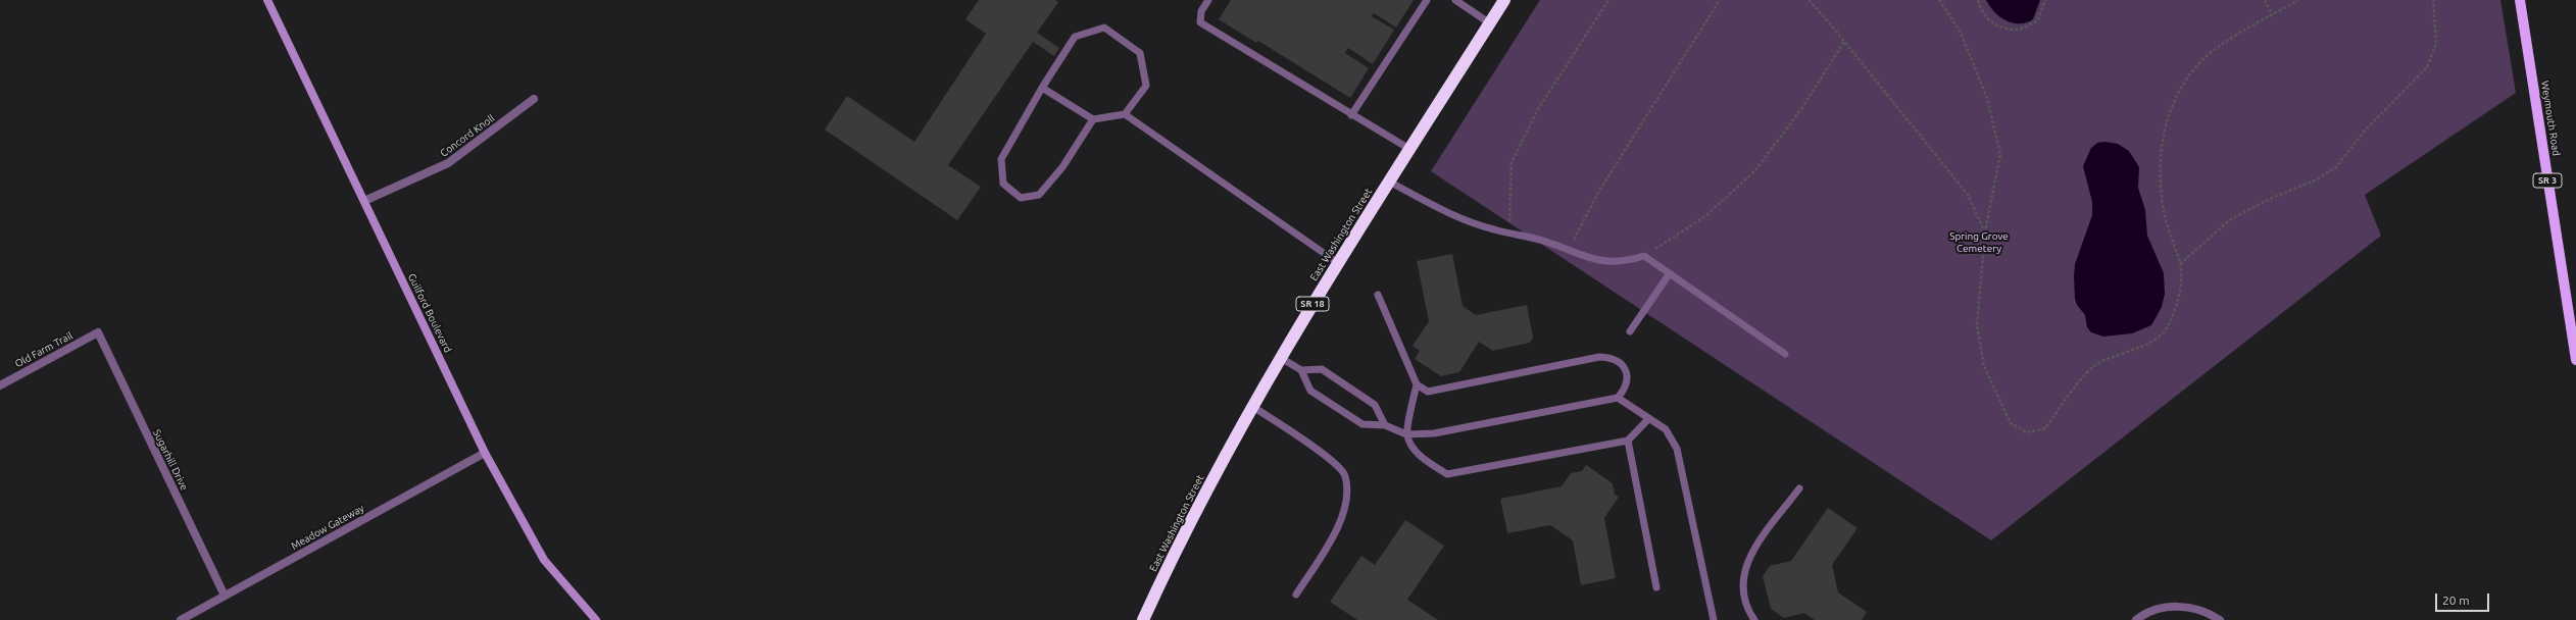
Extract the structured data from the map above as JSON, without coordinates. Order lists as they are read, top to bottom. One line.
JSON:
{"streets":{"highway":["East Washington Street","SR 18"],"main road":["Weymouth Road","SR 3"],"street":["Concord Knoll","Guilford Boulevard","Old Farm Trail","Sugarhill Drive","Meadow Gateway"]},"crossings":[["Concord Knoll","Guilford Boulevard"],["Guilford Boulevard","Meadow Gateway"],["Old Farm Trail","Sugarhill Drive"],["Sugarhill Drive","Meadow Gateway"]],"parks":["Spring Grove Cemetery"],"scale_bar":"20 m"}
